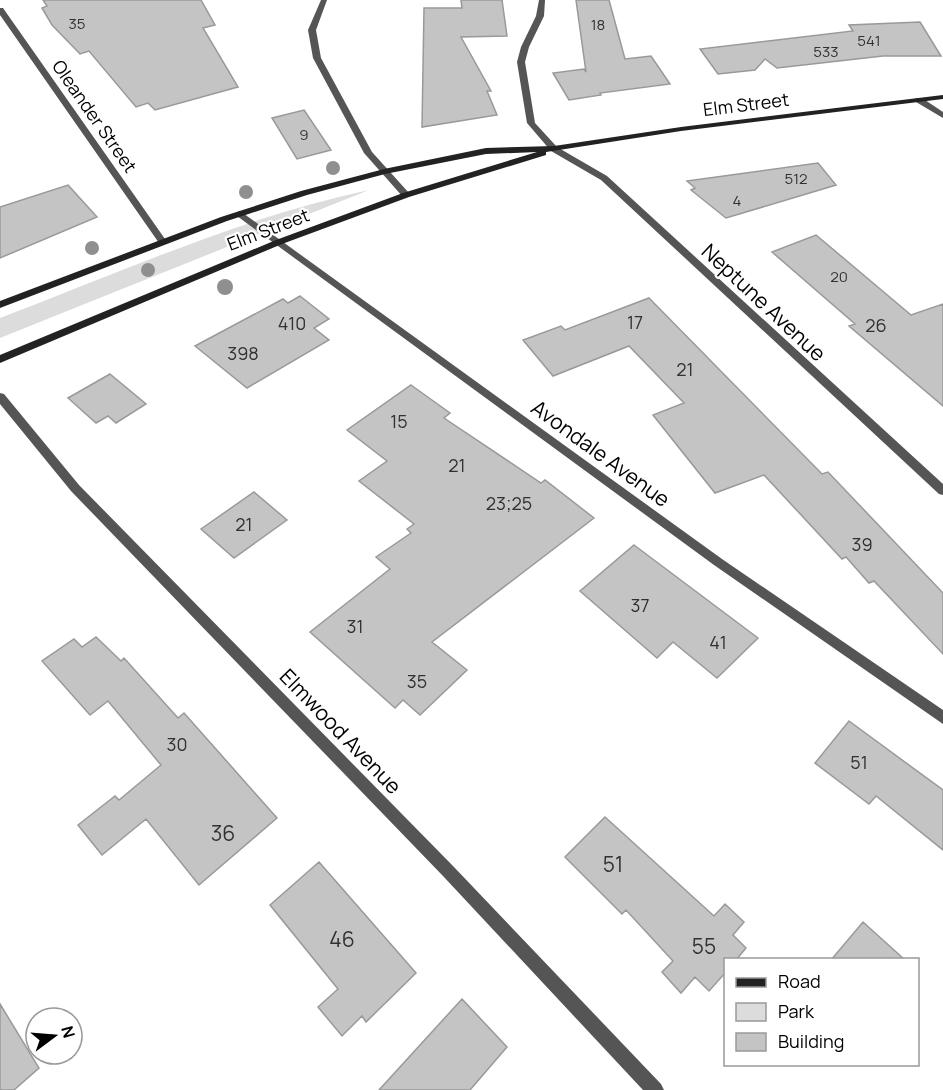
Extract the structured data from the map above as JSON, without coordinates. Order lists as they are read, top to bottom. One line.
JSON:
{"streets":{"main road":["Elm Street"],"street":["Oleander Street","Neptune Avenue","Avondale Avenue","Elmwood Avenue"]},"crossings":[["Elm Street","Oleander Street"],["Elm Street","Neptune Avenue"],["Elm Street","Avondale Avenue"]],"house_numbers":["35","18","541","533","9","512","4","20","17","410","26","398","21","15","21","23;25","21","39","37","31","41","35","30","51","36","51","46","55"],"legend":["Road","Park","Building"],"north":"right"}
